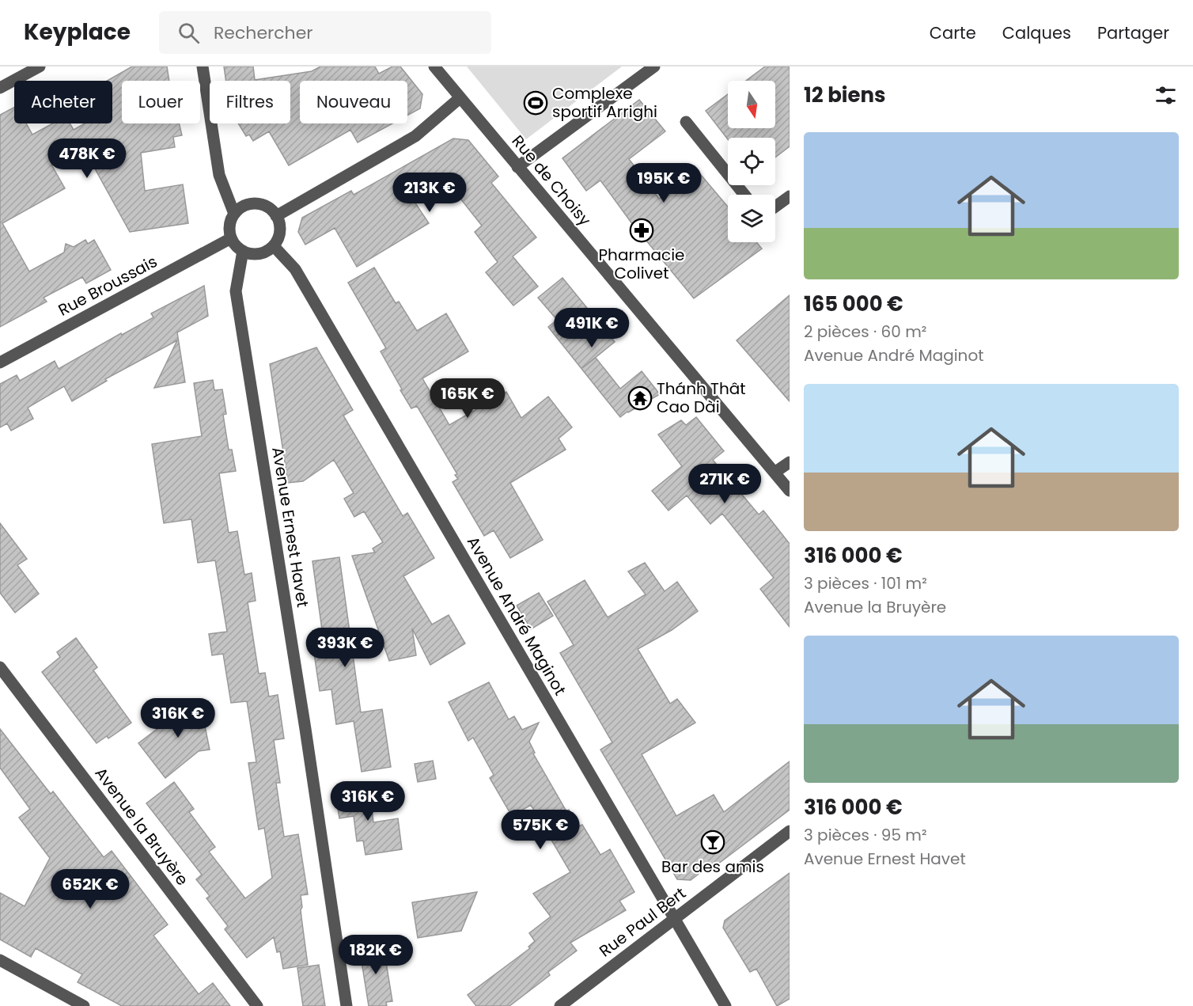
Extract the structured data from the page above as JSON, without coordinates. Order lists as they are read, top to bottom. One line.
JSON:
{"streets":{"street":["Rue de Choisy","Rue Broussais","Avenue Ernest Havet","Avenue André Maginot","Avenue la Bruyère","Rue Paul Bert"]},"crossings":[["Rue Broussais","Avenue Ernest Havet"],["Rue Broussais","Avenue André Maginot"],["Avenue Ernest Havet","Avenue André Maginot"],["Avenue André Maginot","Rue Paul Bert"]],"places":{"sports":["Complexe sportif Arrighi"],"pharmacy":["Pharmacie Colivet"],"temple":["Thánh Thât Cao Dài"],"bar":["Bar des amis"]},"north":"bottom","page":{"header":"Keyplace","search":"Rechercher","nav":["Carte","Calques","Partager"],"heading":"12 biens","chip":["Acheter","Louer","Filtres","Nouveau"],"list":[{"name":"165 000 €","note":"2 pièces · 60 m² · Avenue André Maginot"},{"name":"316 000 €","note":"3 pièces · 101 m² · Avenue la Bruyère"},{"name":"316 000 €","note":"3 pièces · 95 m² · Avenue Ernest Havet"}],"price":["478K €","195K €","213K €","491K €","165K €","271K €","393K €","316K €","316K €","575K €","652K €","182K €"]}}
